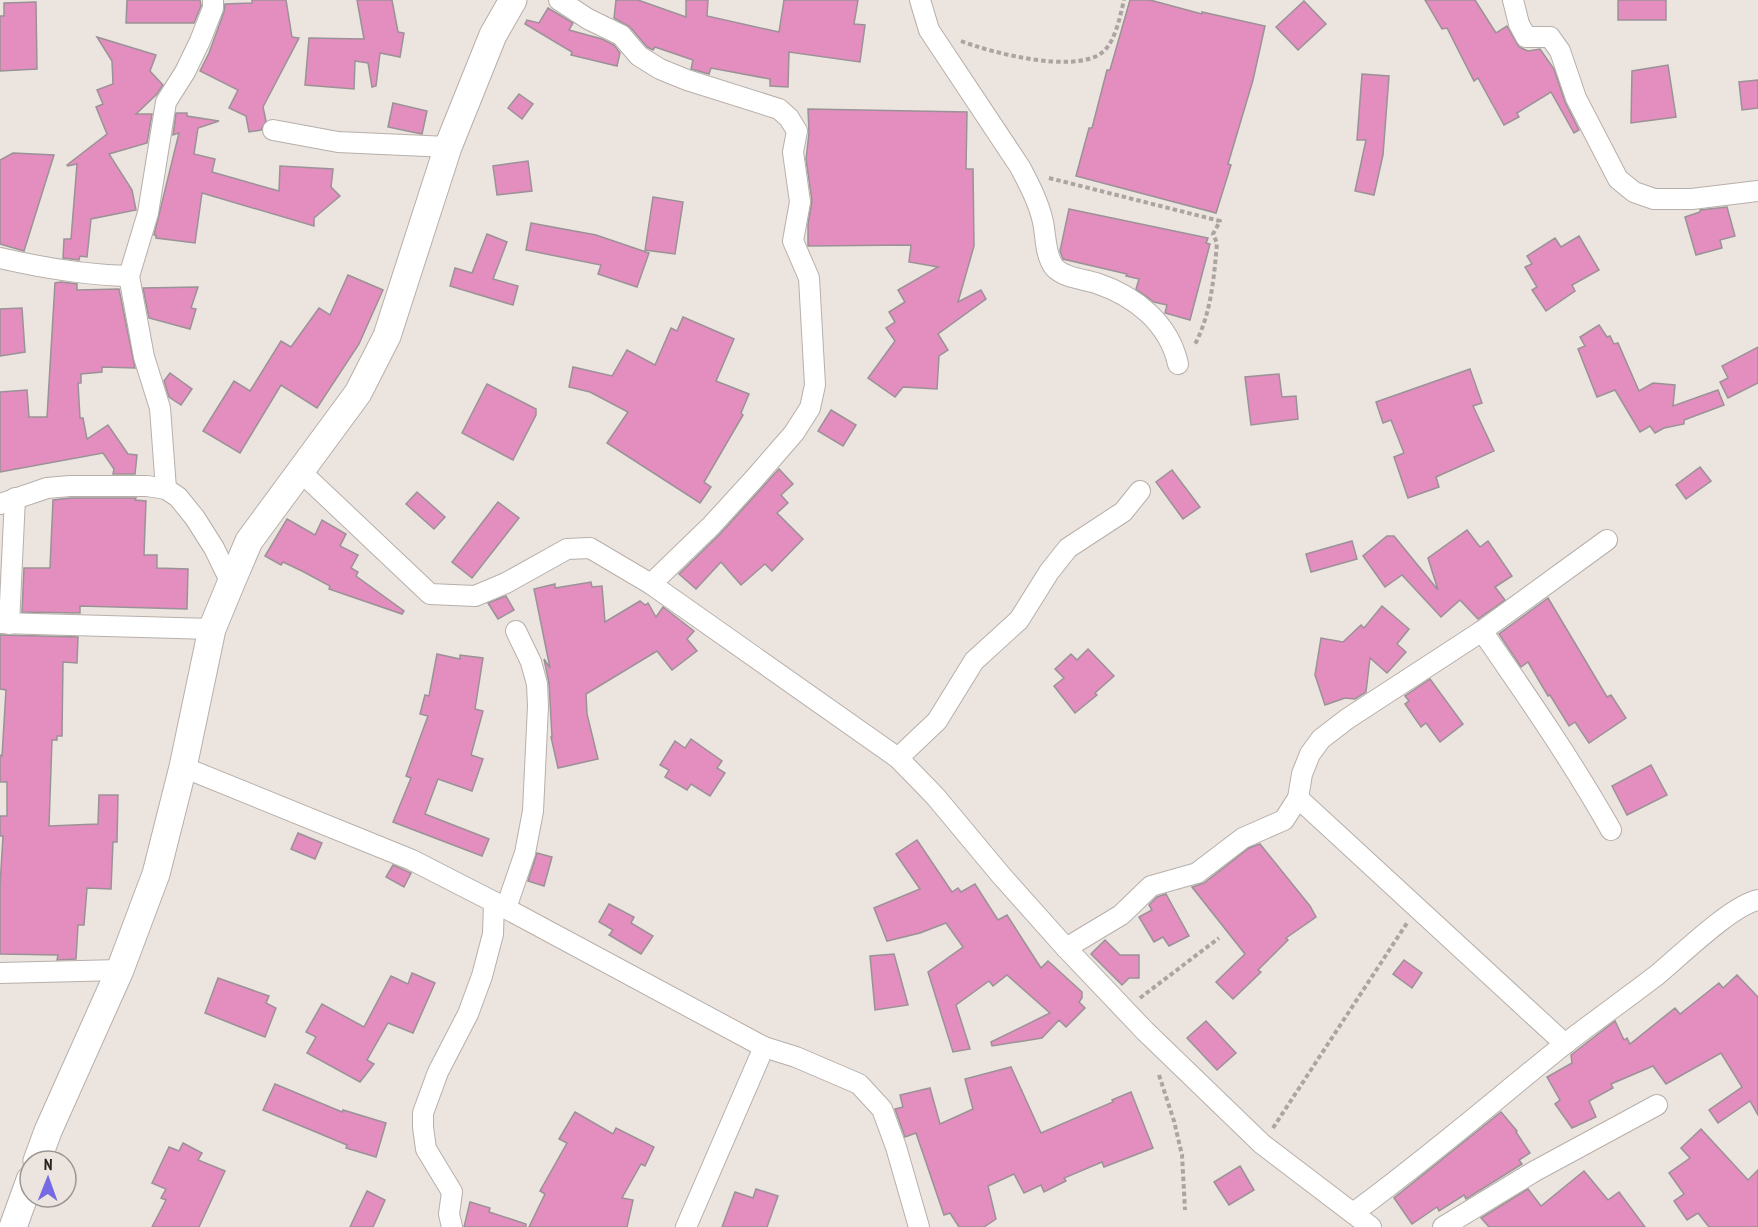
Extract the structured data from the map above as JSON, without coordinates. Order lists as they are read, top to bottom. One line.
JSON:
{"north":"top"}
